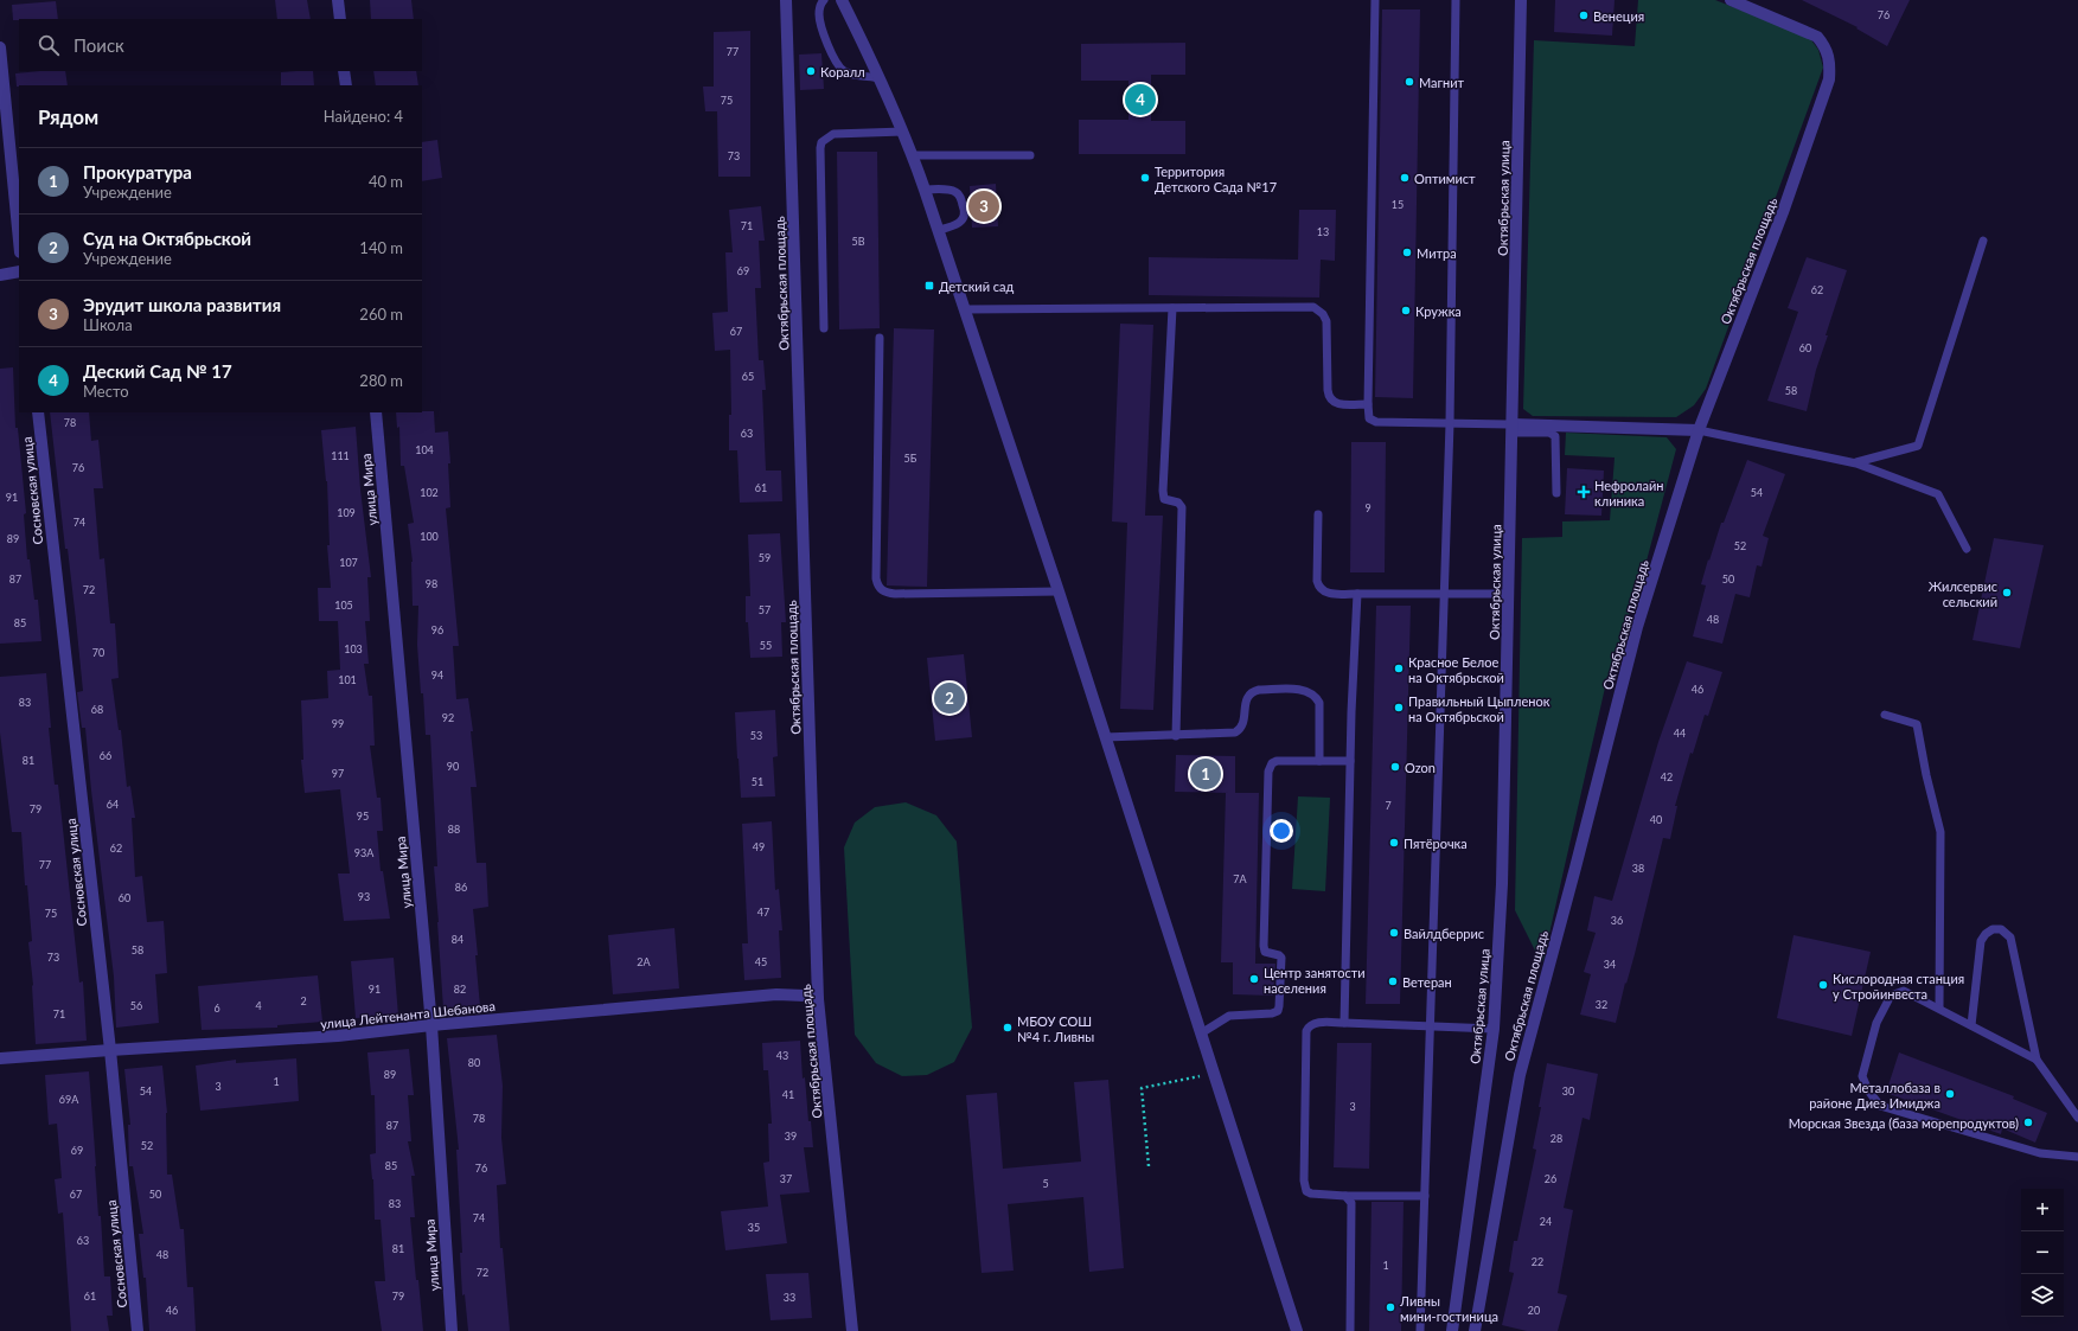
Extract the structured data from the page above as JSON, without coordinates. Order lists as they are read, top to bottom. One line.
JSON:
{"streets":{"street":["Октябрьская улица","Октябрьская площадь","улица Мира","Сосновская улица","улица Лейтенанта Шебанова"]},"crossings":[["Октябрьская площадь","улица Лейтенанта Шебанова"],["улица Мира","улица Лейтенанта Шебанова"],["Сосновская улица","улица Лейтенанта Шебанова"]],"places":{"other":["Венеция","Коралл","Магнит","Территория Детского Сада №17","Оптимист","Митра","Кружка","Жилсервис сельский","Красное Белое на Октябрьской","Правильный Цыпленок на Октябрьской","Ozon","Пятёрочка","Вайлдберрис","Центр занятости населения","Ветеран","Кислородная станция у Стройинвеста","МБОУ СОШ №4 г. Ливны","Металлобаза в районе Диез Имиджа","Морская Звезда (база морепродуктов)","Ливны мини-гостиница"],"transit":["Детский сад"],"health":["Нефролайн клиника"]},"house_numbers":["76","77","75","73","15","71","13","5В","69","62","67","60","65","58","78","63","104","111","5Б","76","61","102","54","91","9","109","74","100","89","52","59","107","87","50","98","72","105","57","48","85","96","55","103","70","94","101","46","83","68","92","99","44","53","66","81","90","97","42","51","64","7","79","95","40","88","49","62","93А","77","38","7А","86","93","60","47","75","36","84","58","73","2А","45","34","91","82","2","32","56","4","6","71","43","80","89","1","3","54","30","41","69А","3","78","87","39","28","52","69","85","76","37","26","5","67","50","83","74","24","35","63","81","48","22","1","72","61","79","33","46","20"],"page":{"search":"Поиск","pins":["4","3","2","1"],"heading":["Рядом","Найдено: 4"],"list":[{"mark":"1","name":"Прокуратура","note":"Учреждение","value":"40 m"},{"mark":"2","name":"Суд на Октябрьской","note":"Учреждение","value":"140 m"},{"mark":"3","name":"Эрудит школа развития","note":"Школа","value":"260 m"},{"mark":"4","name":"Деский Сад № 17","note":"Место","value":"280 m"}],"map_buttons":["+","−"]}}
